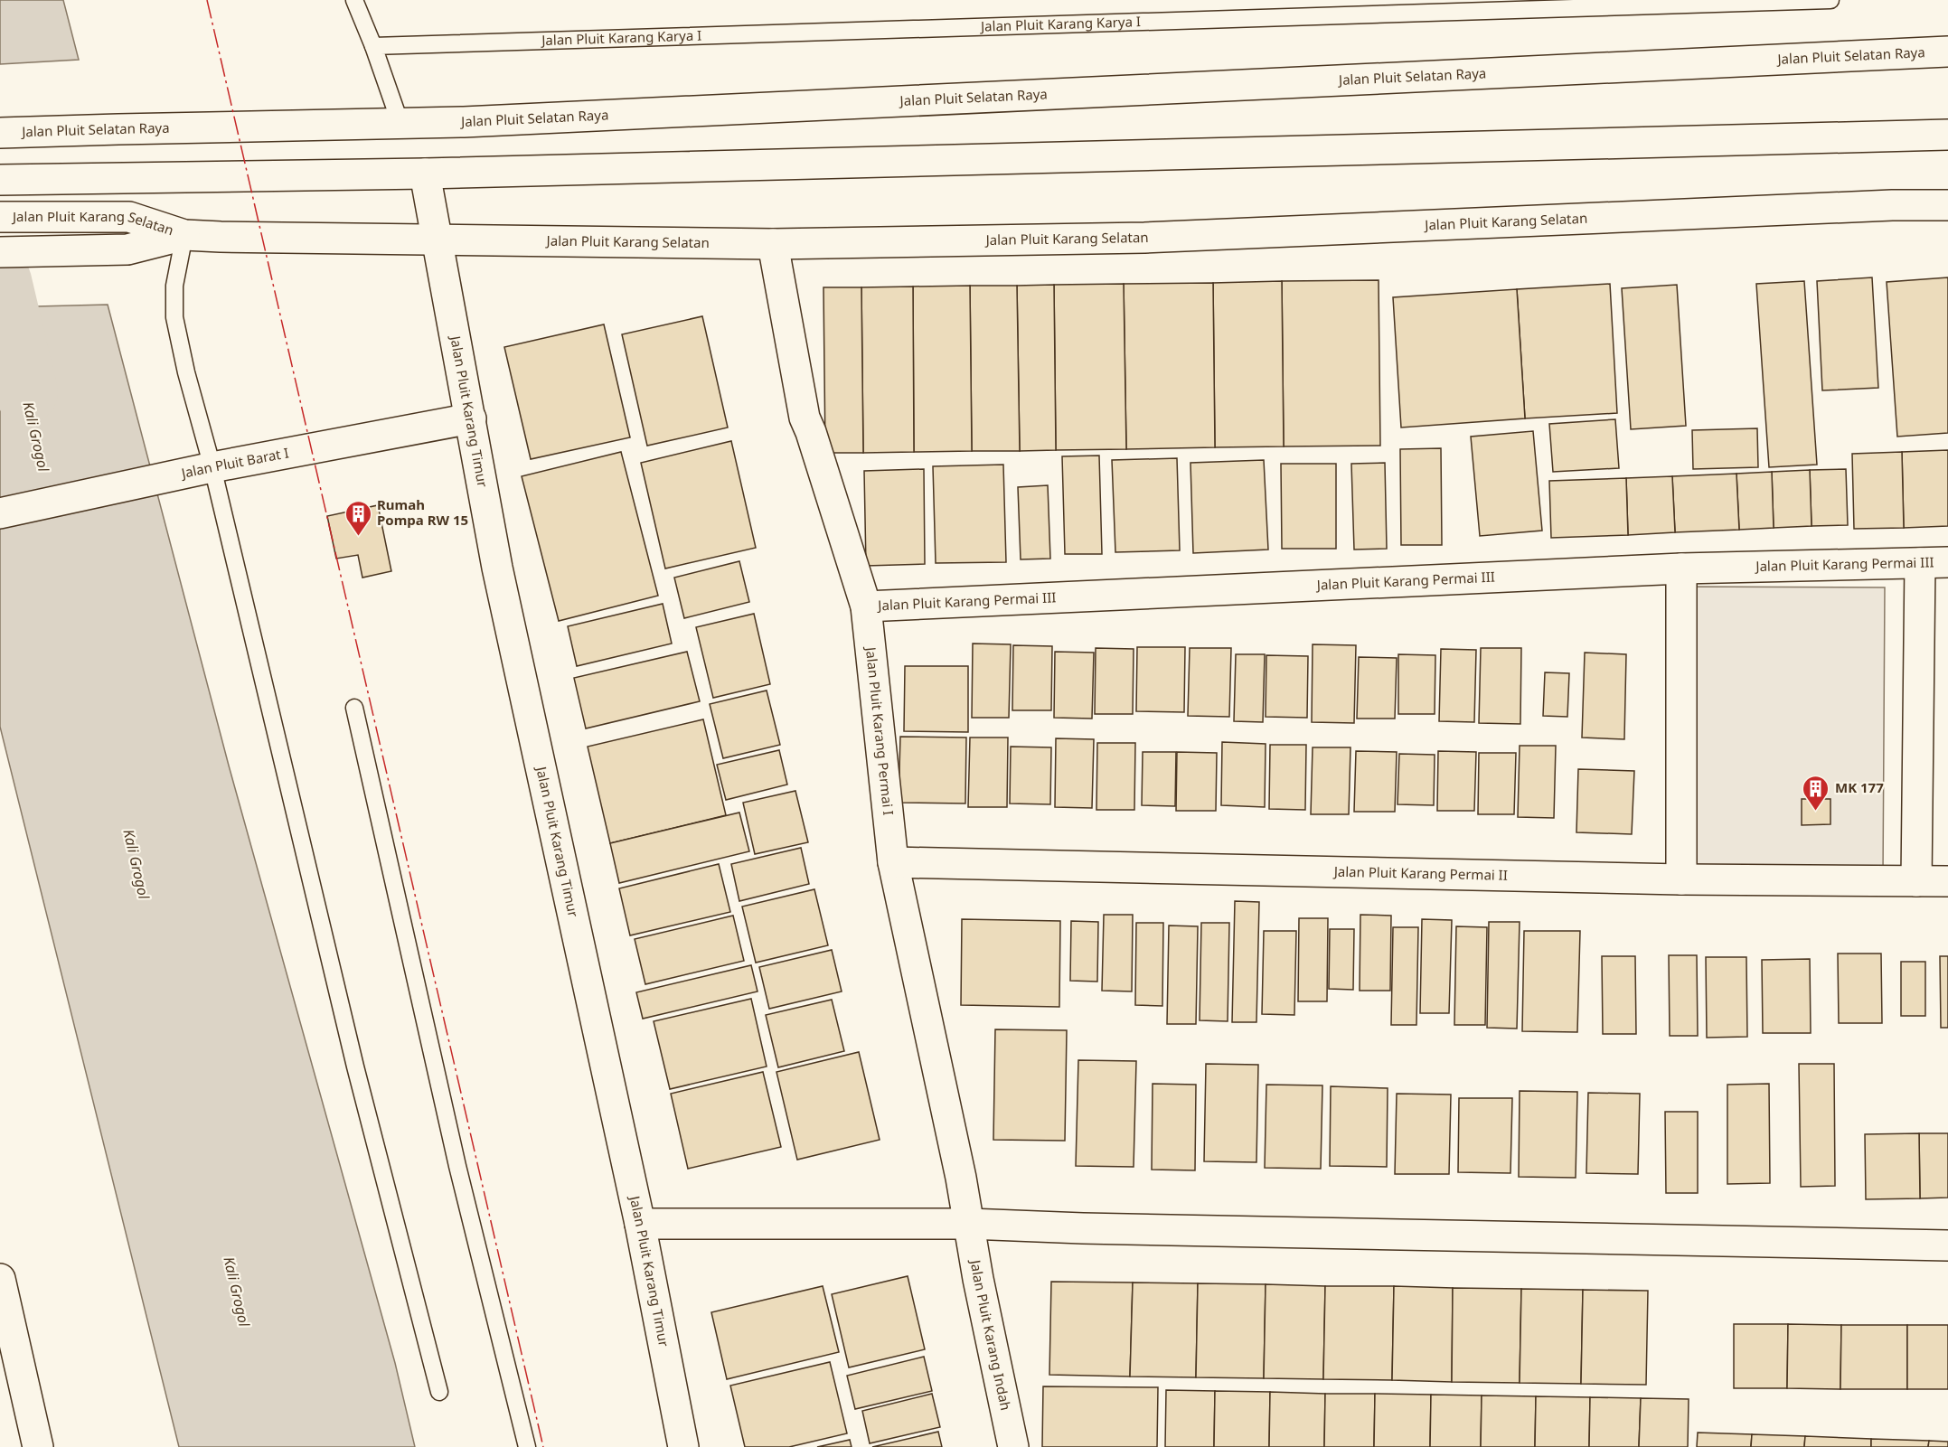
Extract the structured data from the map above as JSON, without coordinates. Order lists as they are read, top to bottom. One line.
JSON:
{"streets":{"street":["Jalan Pluit Selatan Raya","Jalan Pluit Karang Selatan","Jalan Pluit Karang Timur","Jalan Pluit Barat I","Jalan Pluit Karang Permai III","Jalan Pluit Karang Permai I","Jalan Pluit Karang Permai II","Jalan Pluit Karang Indah"],"lane":["Jalan Pluit Karang Karya I"]},"crossings":[["Jalan Pluit Karang Selatan","Jalan Pluit Karang Timur"],["Jalan Pluit Karang Selatan","Jalan Pluit Karang Permai I"],["Jalan Pluit Karang Timur","Jalan Pluit Barat I"],["Jalan Pluit Karang Permai III","Jalan Pluit Karang Permai I"],["Jalan Pluit Karang Permai I","Jalan Pluit Karang Permai II"],["Jalan Pluit Karang Permai I","Jalan Pluit Karang Indah"]],"water":["Kali Grogol"],"places":{"building":["Rumah Pompa RW 15","MK 177"]}}
